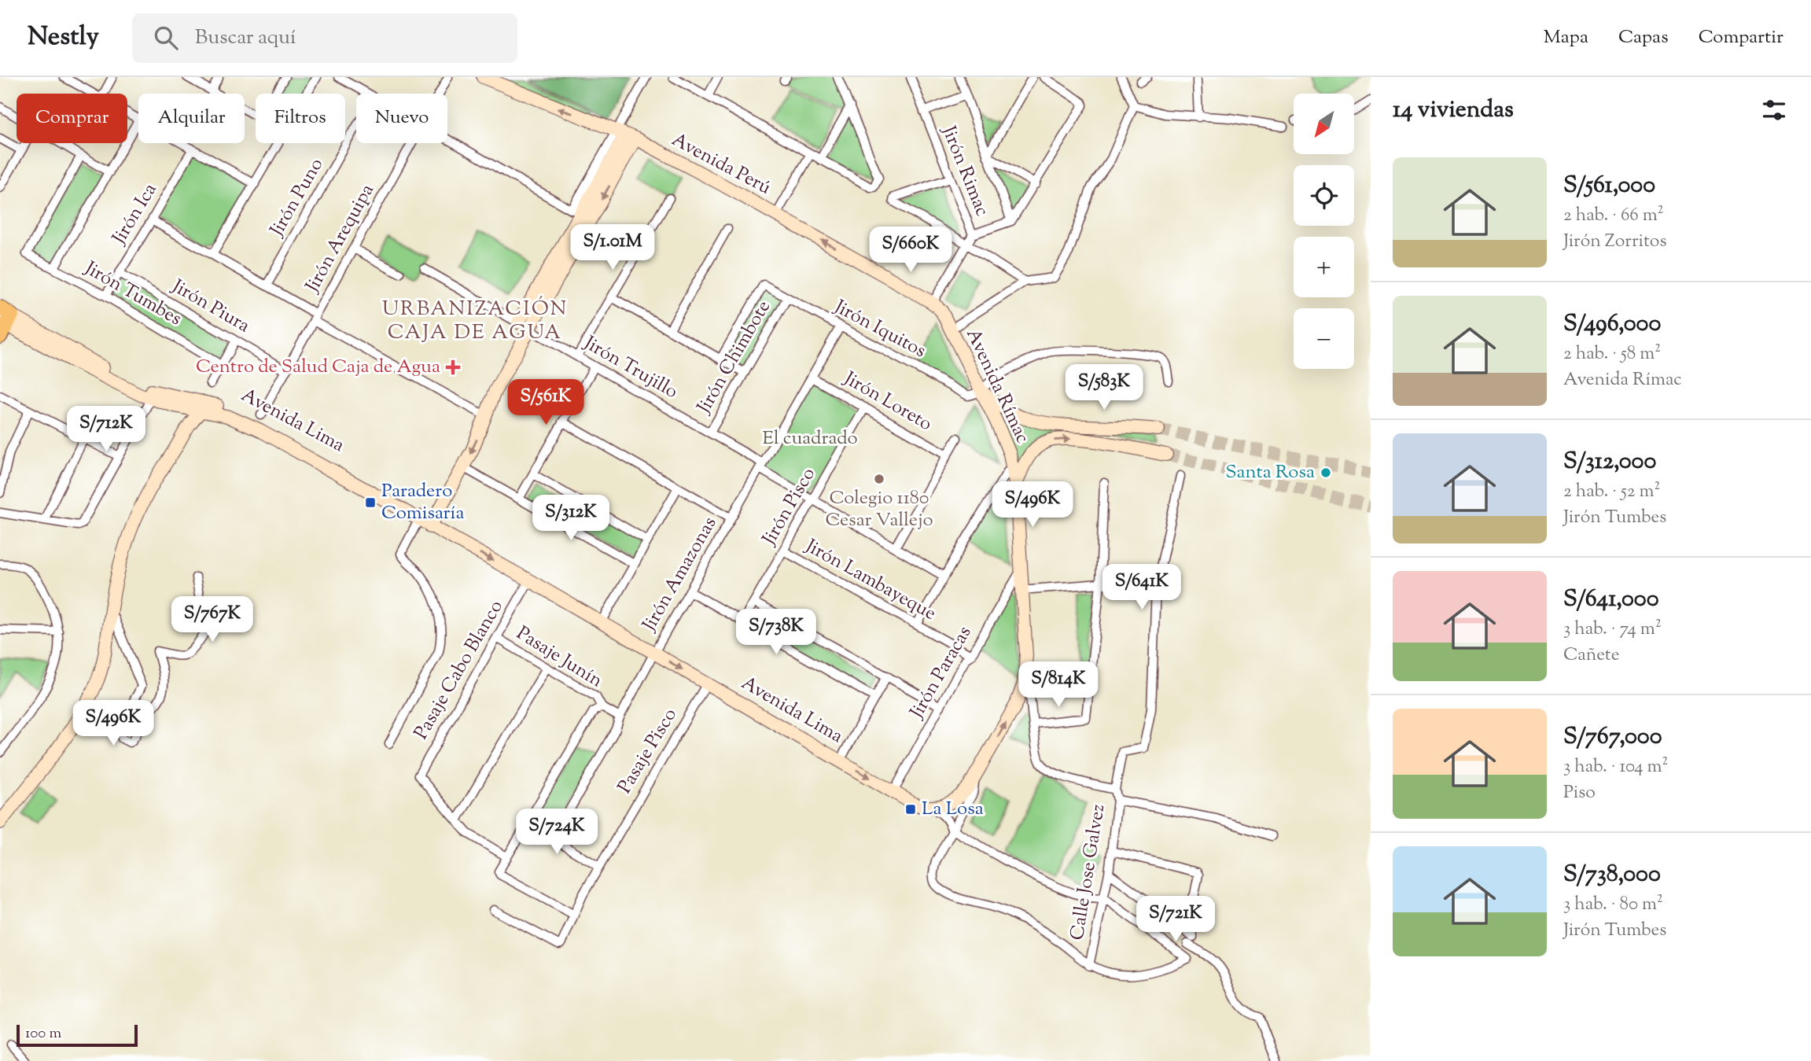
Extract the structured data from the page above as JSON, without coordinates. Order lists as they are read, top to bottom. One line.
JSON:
{"streets":{"main road":["Avenida Perú","Avenida Rímac","Avenida Lima"],"street":["Jirón Rimac","Jirón Puno","Jirón Ica","Jirón Arequipa","Jirón Tumbes","Jirón Piura","Jirón Iquitos","Jirón Chimbote","Jirón Trujillo","Jirón Loreto","Jirón Pisco","Jirón Amazonas","Jirón Lambayeque","Pasaje Junín","Pasaje Cabo Blanco","Jirón Paracas","Pasaje Pisco","Calle Jose Galvez"]},"crossings":[["Avenida Perú","Jirón Rimac"],["Avenida Perú","Avenida Rímac"],["Jirón Rimac","Avenida Rímac"],["Jirón Ica","Jirón Tumbes"],["Jirón Ica","Jirón Piura"],["Jirón Arequipa","Jirón Piura"],["Jirón Iquitos","Jirón Chimbote"],["Jirón Iquitos","Avenida Rímac"],["Jirón Iquitos","Jirón Amazonas"],["Jirón Chimbote","Jirón Trujillo"],["Jirón Trujillo","Jirón Pisco"],["Jirón Trujillo","Jirón Amazonas"],["Avenida Rímac","Jirón Paracas"],["Jirón Loreto","Jirón Pisco"],["Jirón Loreto","Jirón Amazonas"],["Avenida Lima","Jirón Amazonas"],["Avenida Lima","Pasaje Cabo Blanco"],["Avenida Lima","Jirón Paracas"],["Avenida Lima","Pasaje Pisco"],["Jirón Pisco","Jirón Lambayeque"],["Jirón Amazonas","Pasaje Junín"],["Jirón Lambayeque","Jirón Paracas"],["Pasaje Junín","Pasaje Cabo Blanco"]],"one_way":["Avenida Perú"],"districts":["URBANIZACIÓN CAJA DE AGUA"],"parks":["El cuadrado"],"places":{"health":["Centro de Salud Caja de Agua"],"other":["Santa Rosa","Colegio 1180 Cesar Vallejo"],"transit":["Paradero Comisaría","La Losa"]},"scale_bar":"100 m","north":"bottom left","page":{"header":"Nestly","search":"Buscar aquí","nav":["Mapa","Capas","Compartir"],"heading":"14 viviendas","map_buttons":["+","−"],"chip":["Comprar","Alquilar","Filtros","Nuevo"],"list":[{"name":"S/561,000","note":"2 hab. · 66 m² · Jirón Zorritos"},{"name":"S/496,000","note":"2 hab. · 58 m² · Avenida Rímac"},{"name":"S/312,000","note":"2 hab. · 52 m² · Jirón Tumbes"},{"name":"S/641,000","note":"3 hab. · 74 m² · Cañete"},{"name":"S/767,000","note":"3 hab. · 104 m² · Piso"},{"name":"S/738,000","note":"3 hab. · 80 m² · Jirón Tumbes"}],"price":["S/1.01M","S/660K","S/583K","S/561K","S/712K","S/496K","S/312K","S/641K","S/767K","S/738K","S/814K","S/496K","S/724K","S/721K"],"scale":"100 m"}}
